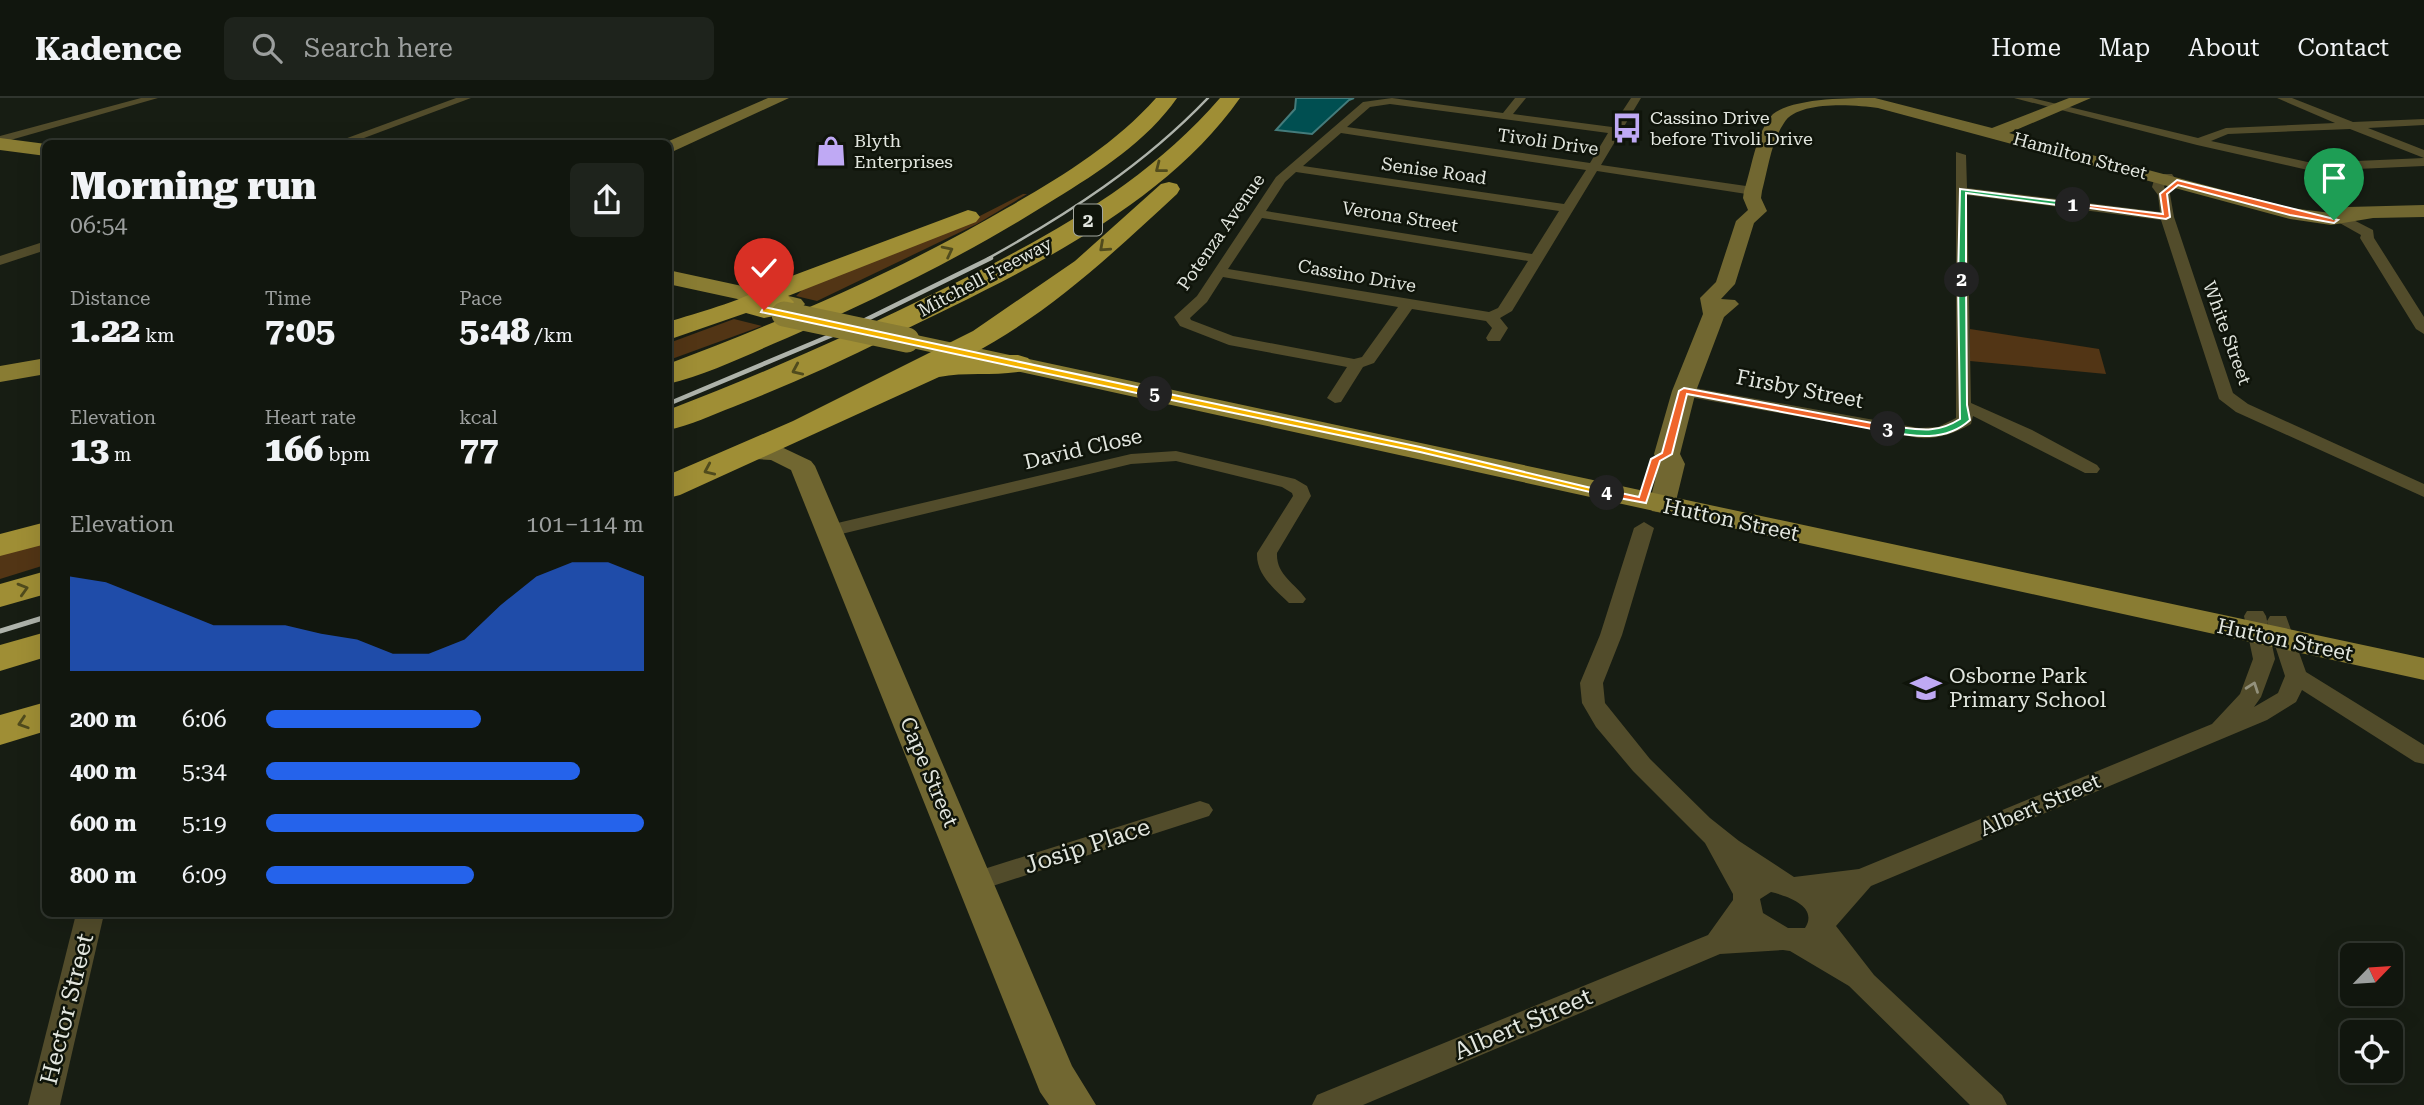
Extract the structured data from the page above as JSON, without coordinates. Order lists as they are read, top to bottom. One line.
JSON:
{"streets":{"highway":["2","Mitchell Freeway"],"main road":["Hutton Street"],"street":["Tivoli Drive","Hamilton Street","Senise Road","Verona Street","Potenza Avenue","Cassino Drive","White Street","Firsby Street","David Close","Cape Street","Albert Street","Josip Place","Hector Street"]},"crossings":[["Tivoli Drive","Hamilton Street"],["Tivoli Drive","Potenza Avenue"],["Hamilton Street","White Street"],["Hamilton Street","Firsby Street"],["Hamilton Street","Hutton Street"],["Hamilton Street","Albert Street"],["Senise Road","Potenza Avenue"],["Verona Street","Potenza Avenue"],["Potenza Avenue","Cassino Drive"],["David Close","Cape Street"],["Hutton Street","Albert Street"],["Cape Street","Josip Place"]],"places":{"bus stop":["Cassino Drive before Tivoli Drive"],"shop":["Blyth Enterprises"],"school or university":["Osborne Park Primary School"]},"north":"top right","page":{"header":"Kadence","search":"Search here","nav":["Home","Map","About","Contact"],"heading":["Morning run","06:54"],"pins":["1","2","5","3","4"],"stats":[["Distance","1.22 km"],["Time","7:05"],["Pace","5:48 /km"],["Elevation","13 m"],["Heart rate","166 bpm"],["kcal","77"]],"chart":["Elevation","101–114 m"],"list":[{"name":"200 m","note":"6:06"},{"name":"400 m","note":"5:34"},{"name":"600 m","note":"5:19"},{"name":"800 m","note":"6:09"}]}}
